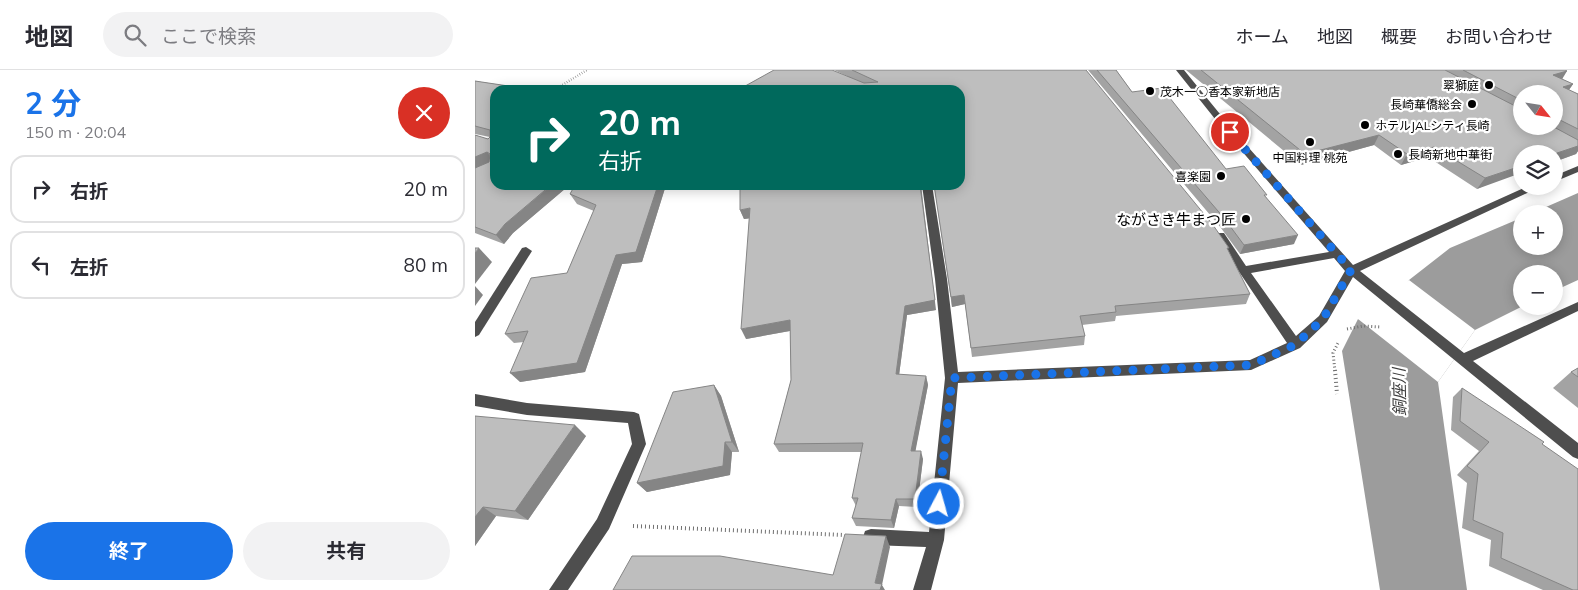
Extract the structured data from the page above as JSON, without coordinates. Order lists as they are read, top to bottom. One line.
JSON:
{"water":["銅座川"],"places":["翠獅庭","茂木一○香本家新地店","長崎華僑総会","ホテルJALシティ長崎","中国料理 桃苑","長崎新地中華街","喜楽園","ながさき牛まつ匠"],"north":"bottom right","page":{"header":"地図","search":"ここで検索","nav":["ホーム","地図","概要","お問い合わせ"],"heading":["2 分","150 m · 20:04"],"map_buttons":["+","−"],"turn":["20 m","右折"],"list":[{"name":"右折","value":"20 m"},{"name":"左折","value":"80 m"}],"buttons":["終了","共有"]}}
